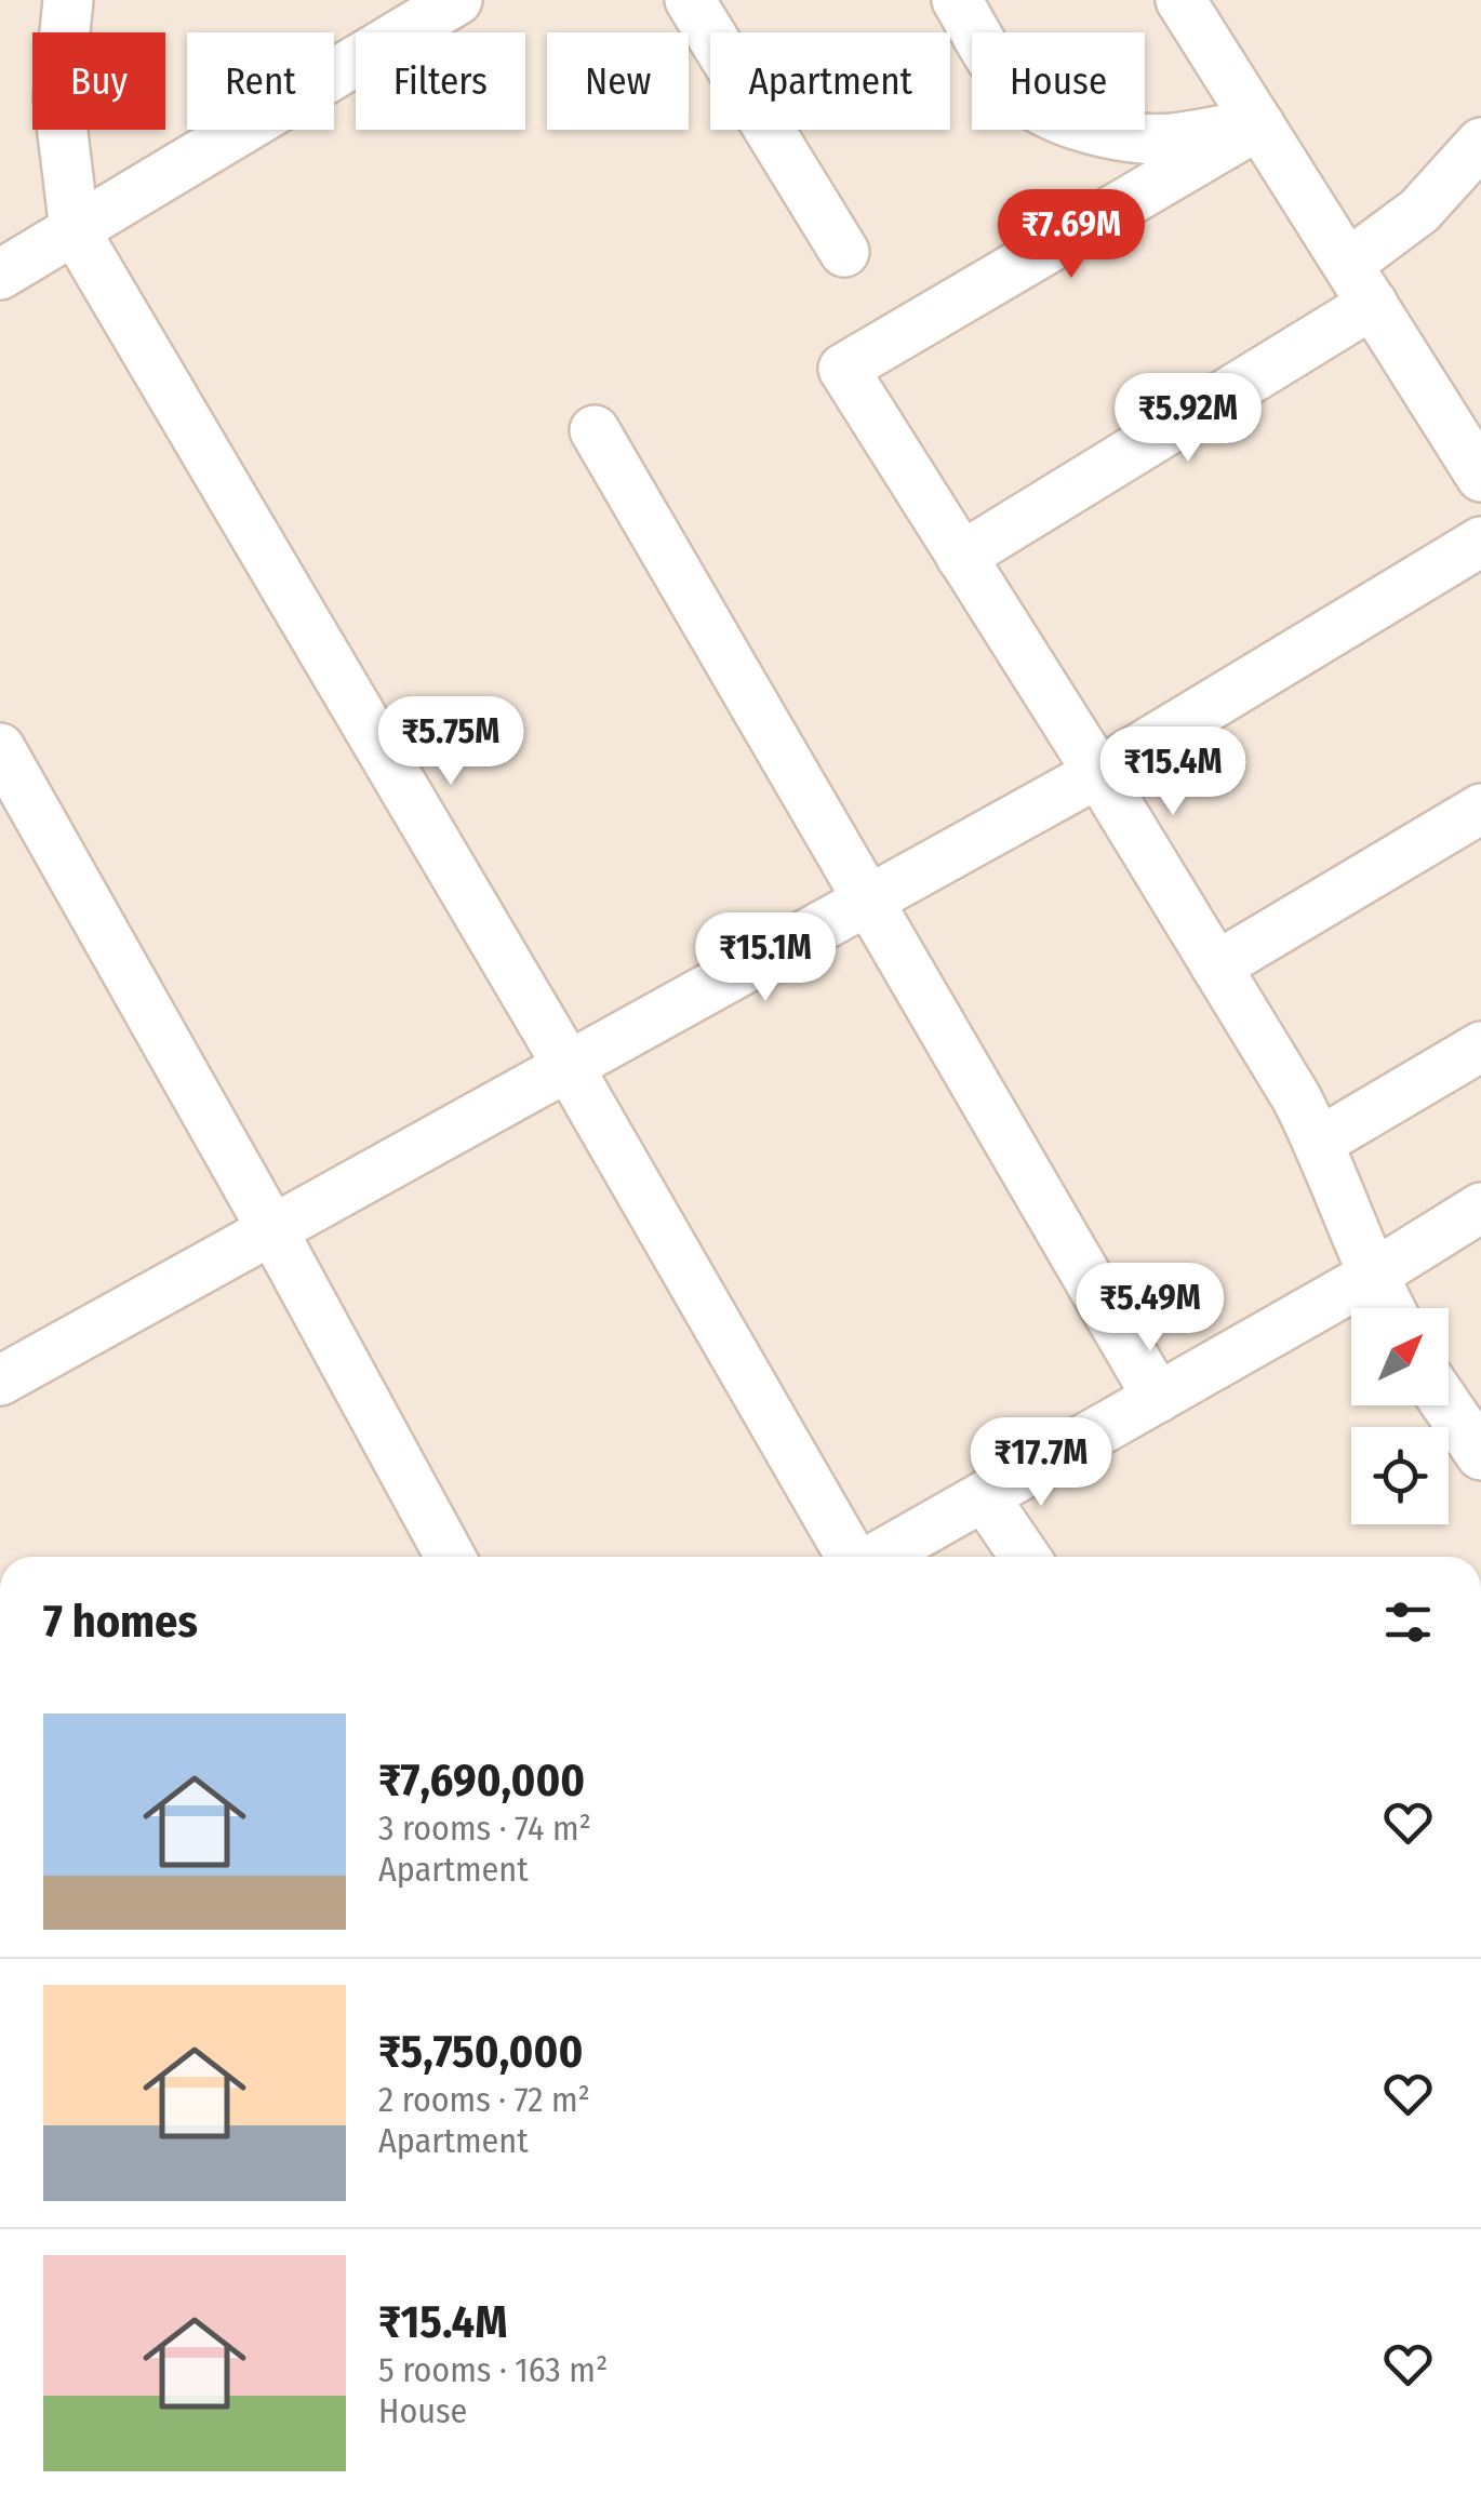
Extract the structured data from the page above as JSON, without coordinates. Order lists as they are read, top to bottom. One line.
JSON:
{"north":"top right","page":{"chip":["Buy","Rent","Filters","New","Apartment","House"],"price":["₹7.69M","₹5.92M","₹5.75M","₹15.4M","₹15.1M","₹5.49M","₹17.7M"],"heading":"7 homes","list":[{"name":"₹7,690,000","note":"3 rooms · 74 m² · Apartment"},{"name":"₹5,750,000","note":"2 rooms · 72 m² · Apartment"},{"name":"₹15.4M","note":"5 rooms · 163 m² · House"}]}}
